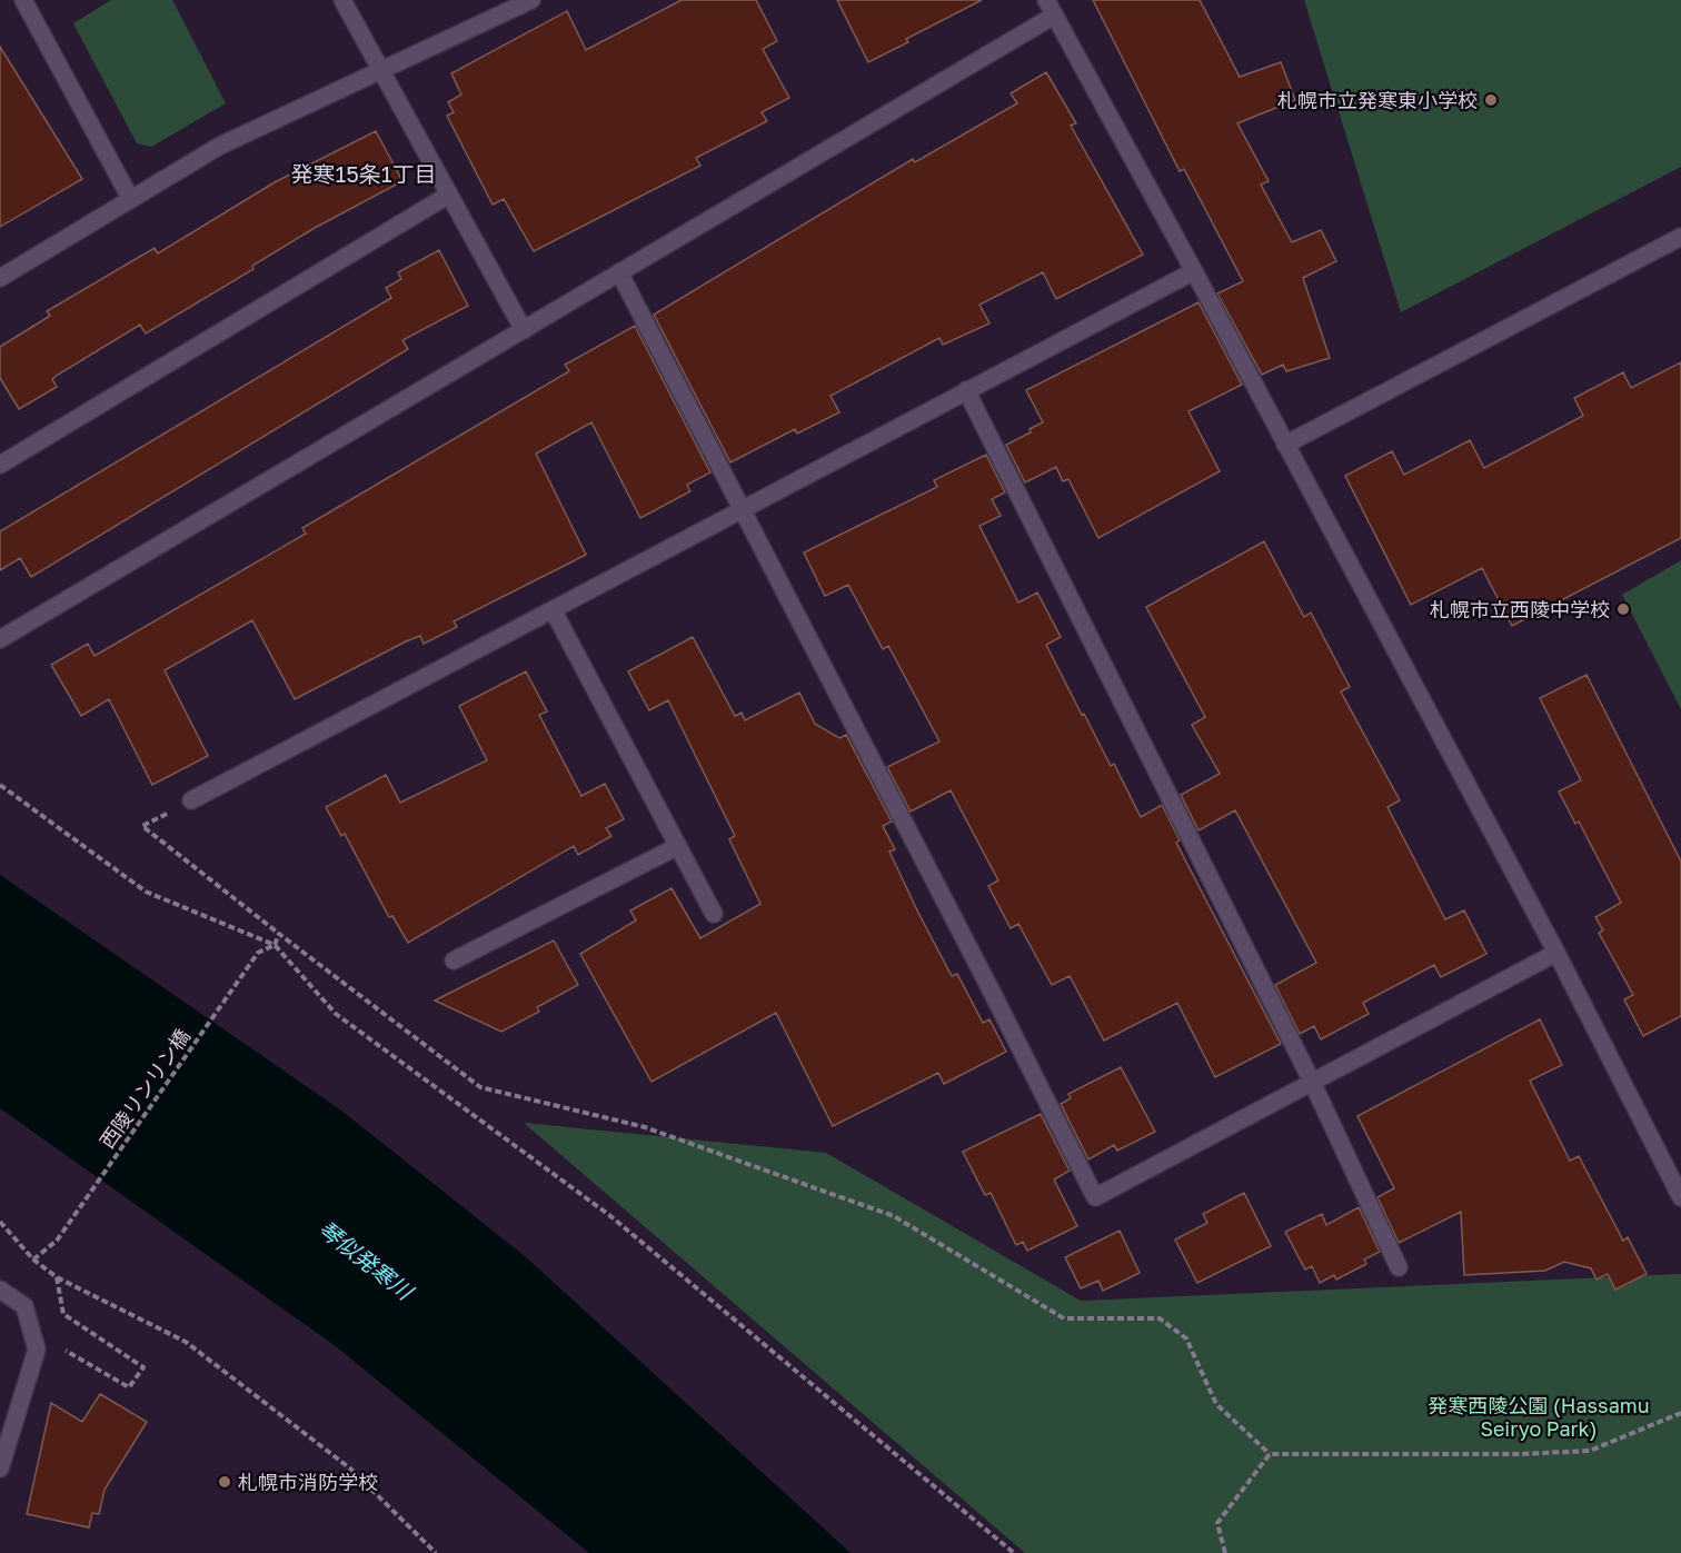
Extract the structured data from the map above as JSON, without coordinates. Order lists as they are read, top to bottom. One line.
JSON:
{"streets":{"path":["西陵リンリン橋"]},"districts":["発寒15条1丁目"],"water":["琴似発寒川"],"parks":["発寒西陵公園 (Hassamu Seiryo Park)"],"places":["札幌市立発寒東小学校","札幌市立西陵中学校","札幌市消防学校"]}
